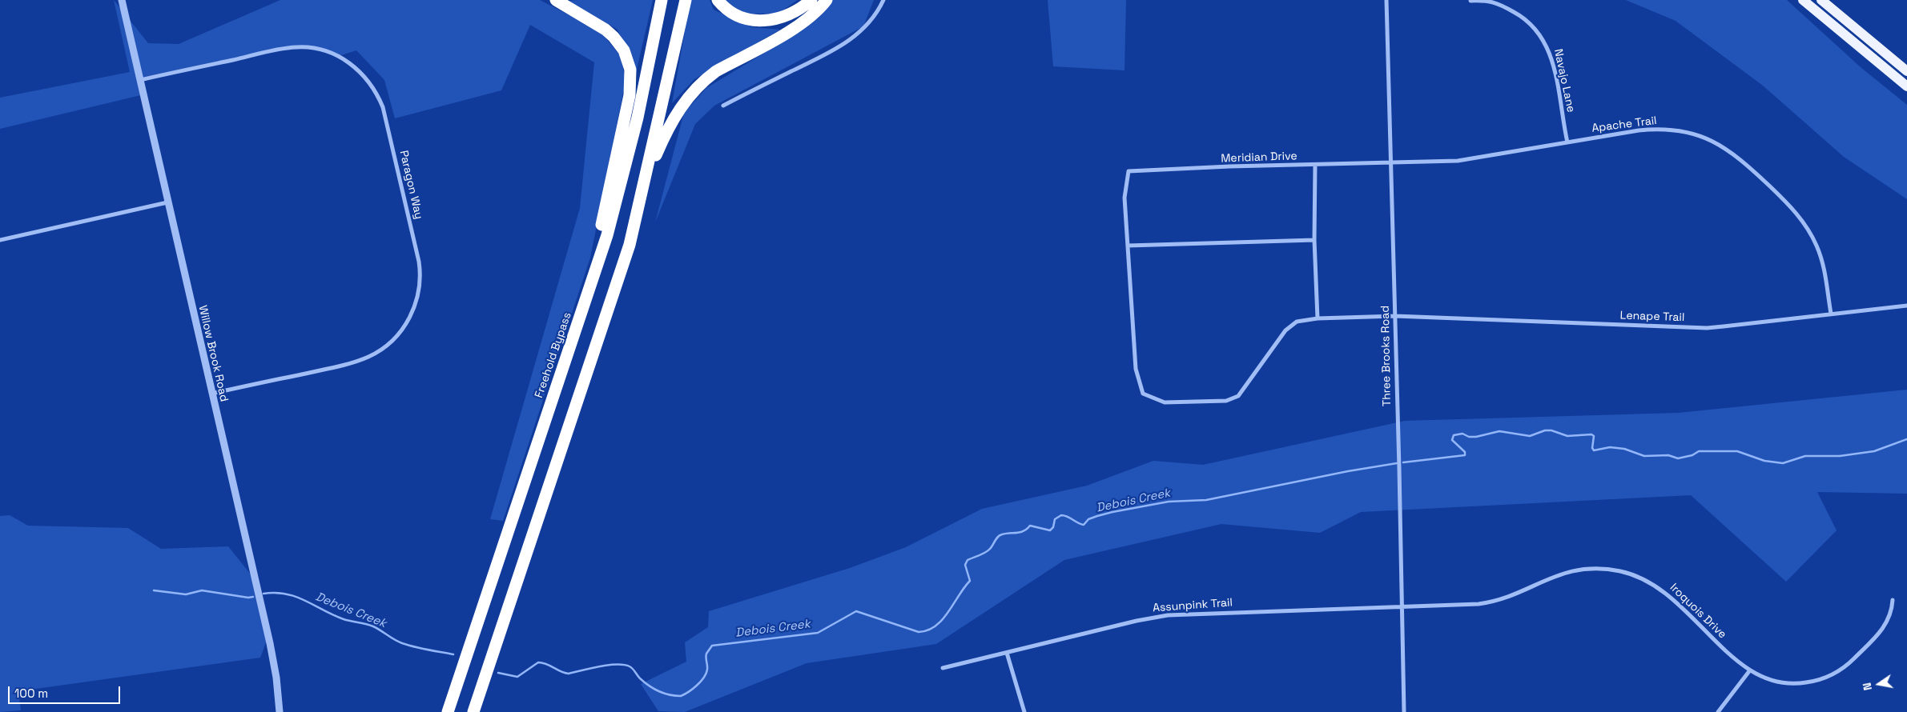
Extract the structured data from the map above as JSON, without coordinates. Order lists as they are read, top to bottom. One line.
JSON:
{"streets":{"highway":["Freehold Bypass"],"street":["Navajo Lane","Apache Trail","Meridian Drive","Paragon Way","Lenape Trail","Willow Brook Road","Three Brooks Road","Assunpink Trail","Iroquois Drive"]},"crossings":[["Navajo Lane","Apache Trail"],["Apache Trail","Meridian Drive"],["Apache Trail","Lenape Trail"],["Apache Trail","Three Brooks Road"],["Meridian Drive","Lenape Trail"],["Meridian Drive","Three Brooks Road"],["Paragon Way","Willow Brook Road"],["Lenape Trail","Three Brooks Road"],["Three Brooks Road","Assunpink Trail"],["Three Brooks Road","Iroquois Drive"],["Assunpink Trail","Iroquois Drive"]],"water":["Debois Creek"],"scale_bar":"100 m","north":"left"}
